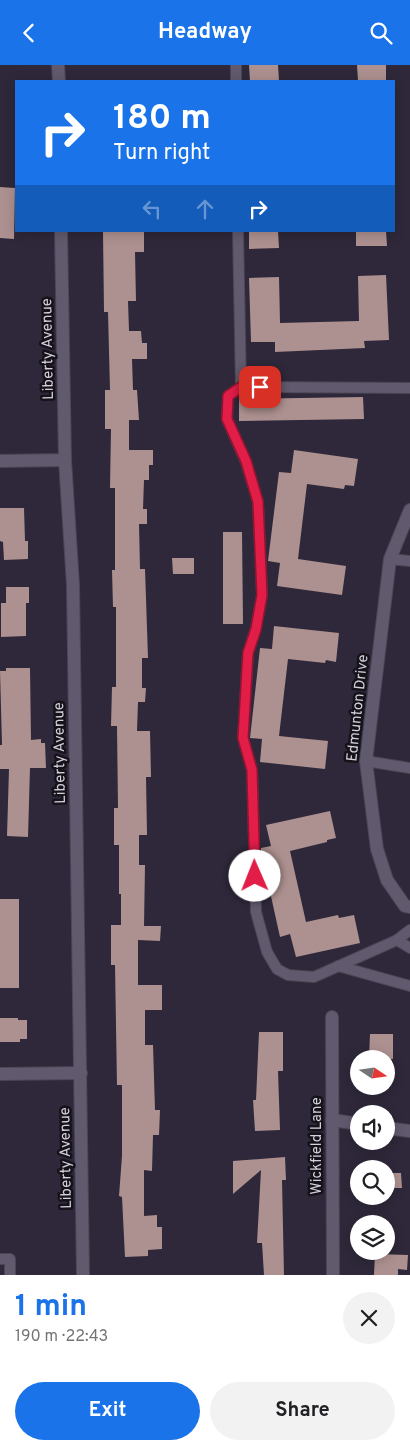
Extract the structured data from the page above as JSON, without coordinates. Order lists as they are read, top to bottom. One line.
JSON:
{"streets":{"street":["Liberty Avenue","Edmunton Drive","Wickfield Lane"]},"north":"right","page":{"header":"Headway","turn":["180 m","Turn right"],"heading":["1 min","190 m · 22:43"],"buttons":["Exit","Share"]}}
